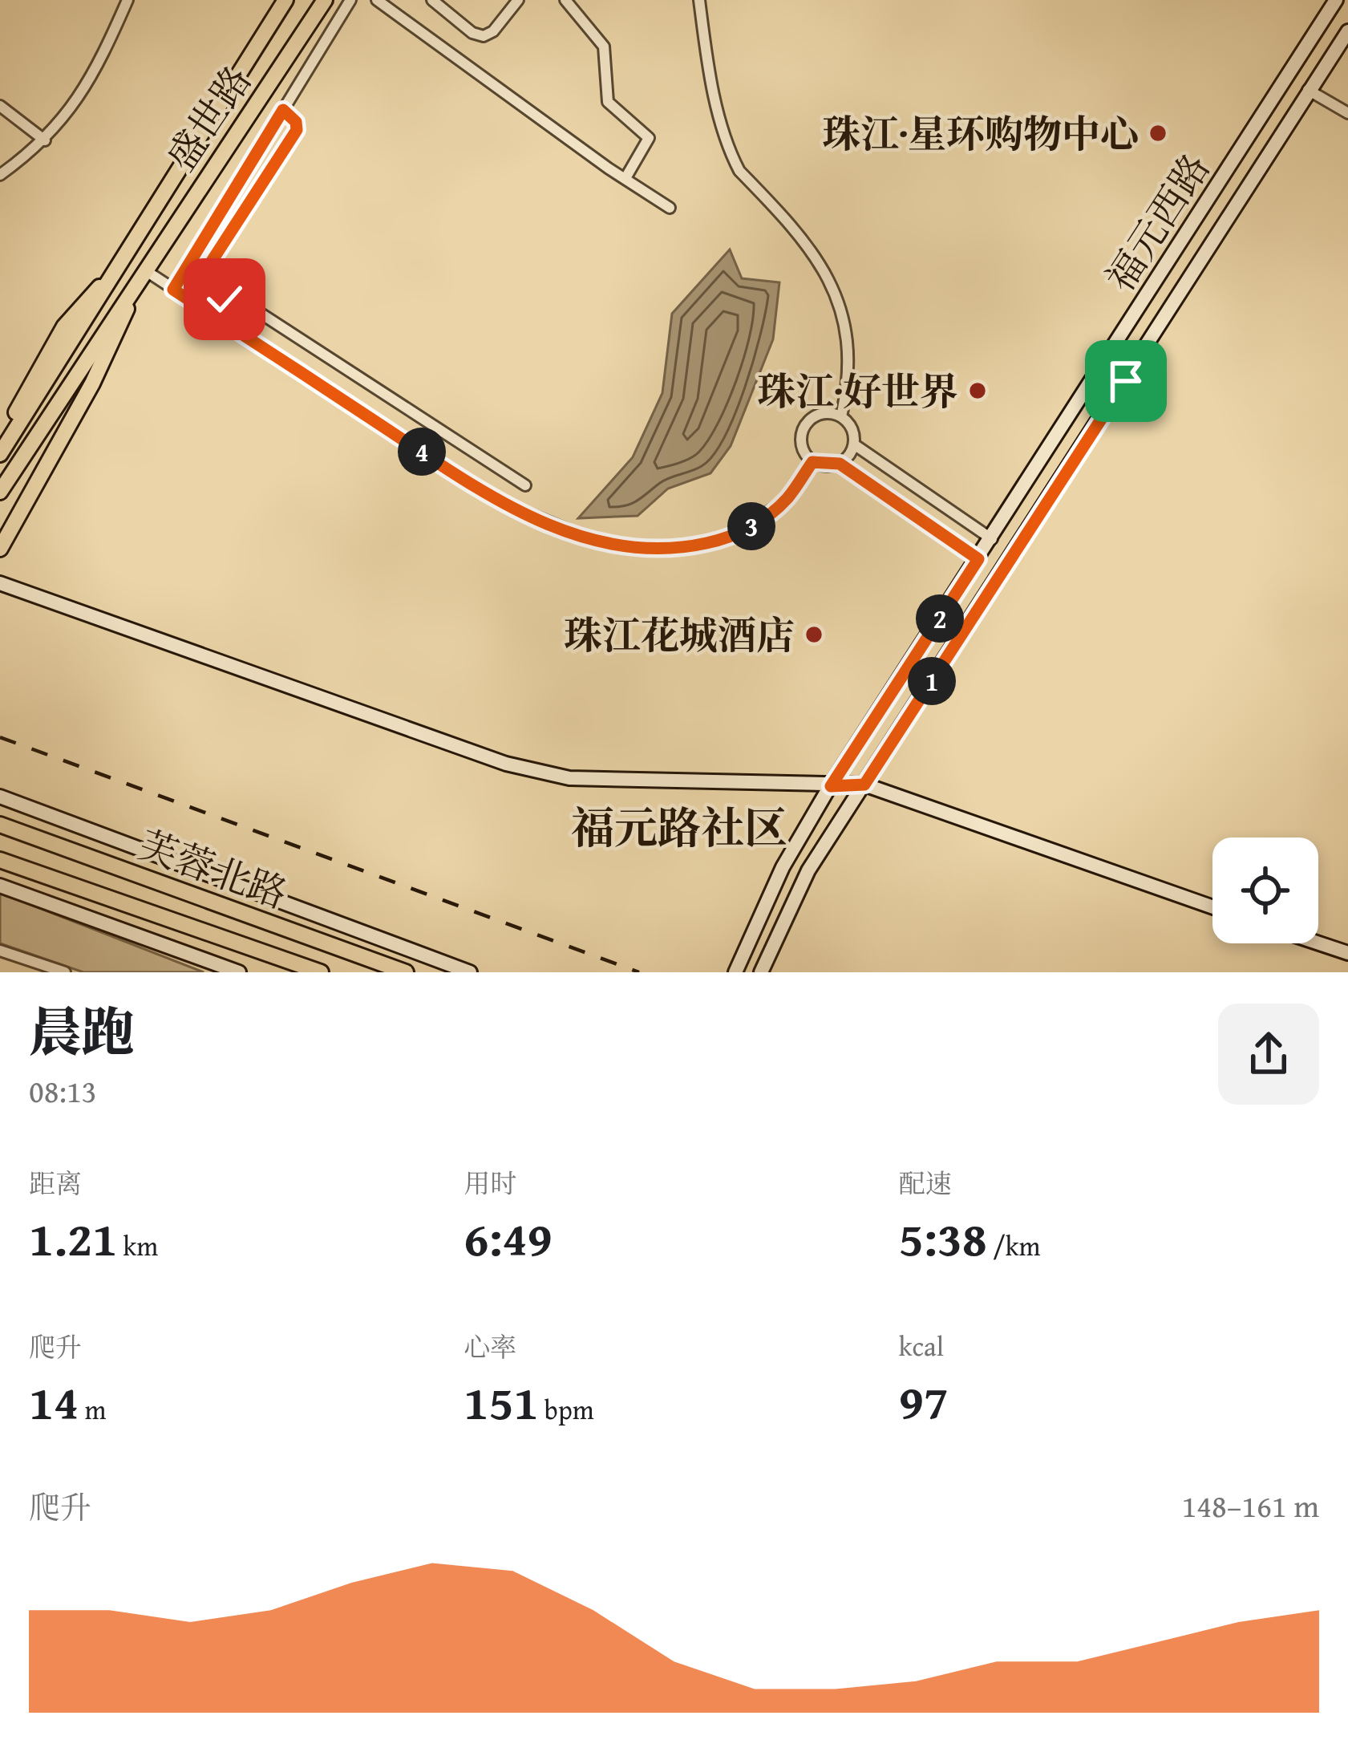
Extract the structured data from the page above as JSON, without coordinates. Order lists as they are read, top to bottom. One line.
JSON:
{"streets":{"main road":["盛世路","福元西路","芙蓉北路"]},"districts":["福元路社区"],"places":["珠江·星环购物中心","珠江·好世界","珠江花城酒店"],"page":{"pins":["4","3","2","1"],"heading":["晨跑","08:13"],"stats":[["距离","1.21 km"],["用时","6:49"],["配速","5:38 /km"],["爬升","14 m"],["心率","151 bpm"],["kcal","97"]],"chart":["爬升","148–161 m"]}}
